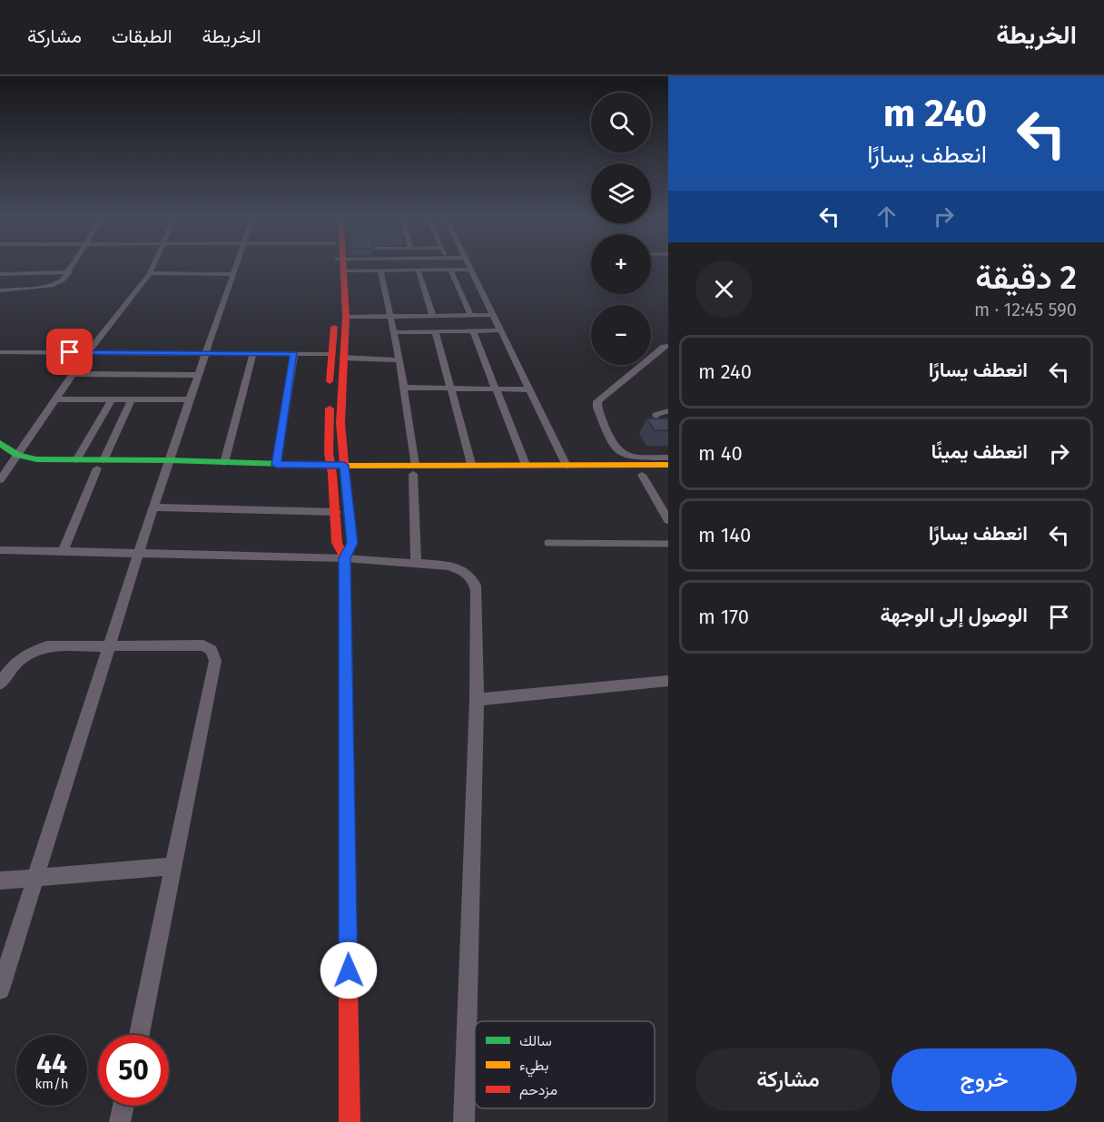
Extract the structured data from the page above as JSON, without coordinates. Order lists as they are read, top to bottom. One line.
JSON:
{"legend":["سالك","بطيء","مزدحم"],"page":{"header":"الخريطة","nav":["الخريطة","الطبقات","مشاركة"],"turn":["240 m","انعطف يسارًا"],"map_buttons":["+","−"],"heading":["2 دقيقة","590 m · 12:45"],"list":[{"name":"انعطف يسارًا","value":"240 m"},{"name":"انعطف يمينًا","value":"40 m"},{"name":"انعطف يسارًا","value":"140 m"},{"name":"الوصول إلى الوجهة","value":"170 m"}],"speed":"44 km/h","limit":"50","buttons":["خروج","مشاركة"]}}
